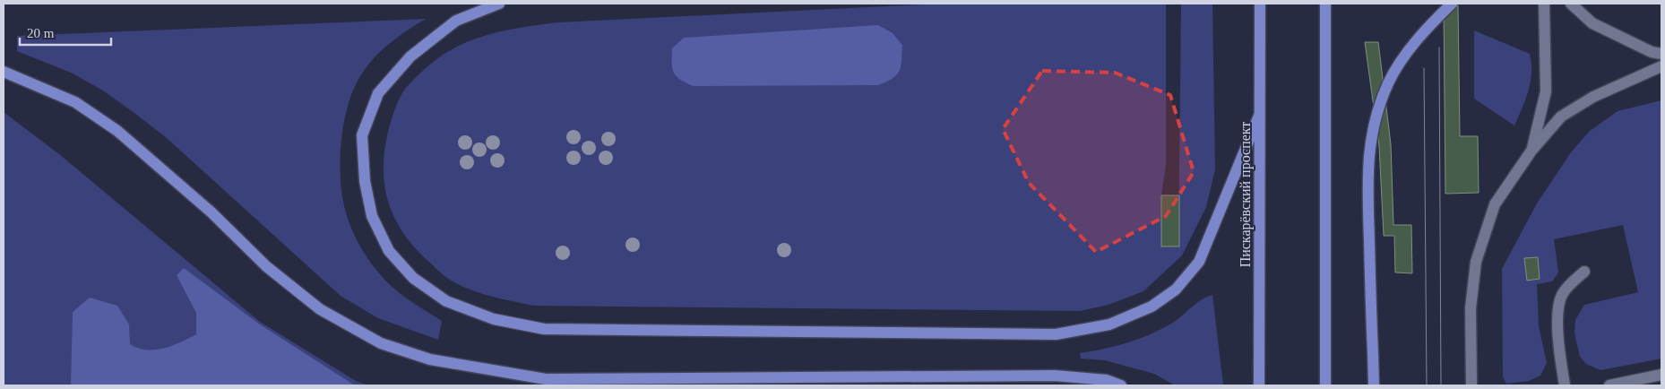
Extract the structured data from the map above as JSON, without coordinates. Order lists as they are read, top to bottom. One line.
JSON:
{"streets":{"main road":["Пискарёвский проспект"]},"scale_bar":"20 m"}
